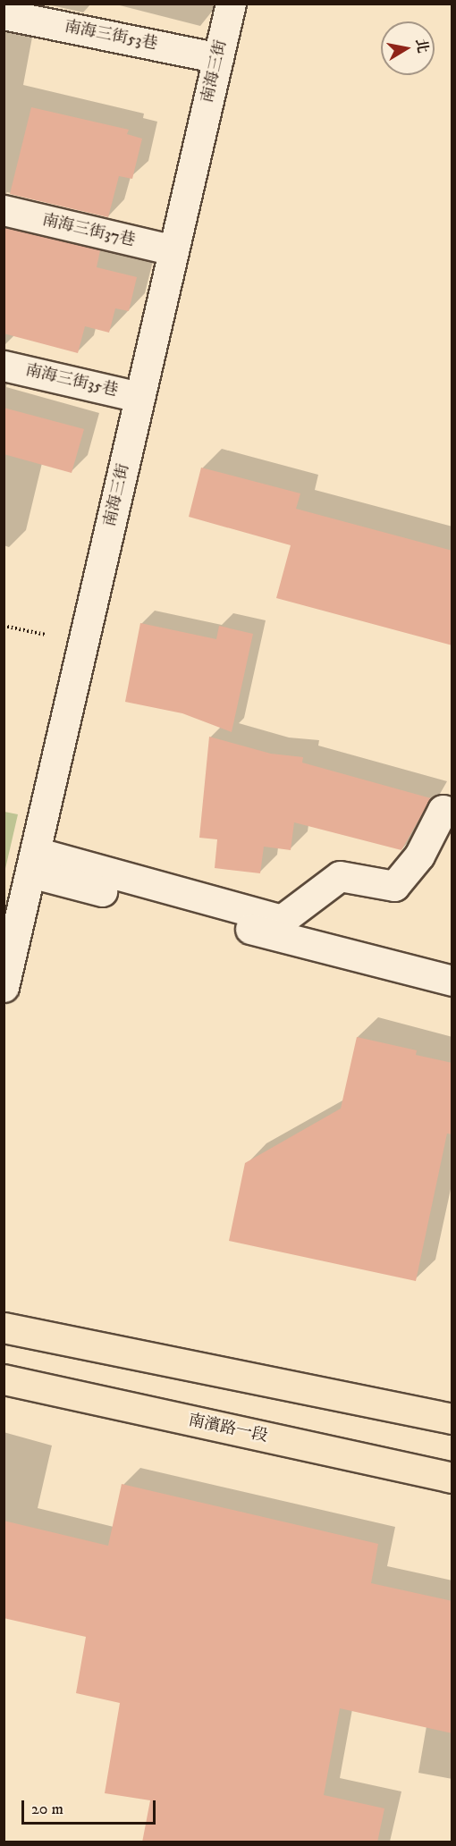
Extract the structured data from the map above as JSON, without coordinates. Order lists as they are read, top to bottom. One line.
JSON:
{"streets":{"main road":["南濱路一段"],"street":["南海三街53巷","南海三街","南海三街37巷","南海三街35巷"]},"crossings":[["南海三街53巷","南海三街"],["南海三街","南海三街37巷"],["南海三街","南海三街35巷"]],"scale_bar":"20 m","north":"right"}
